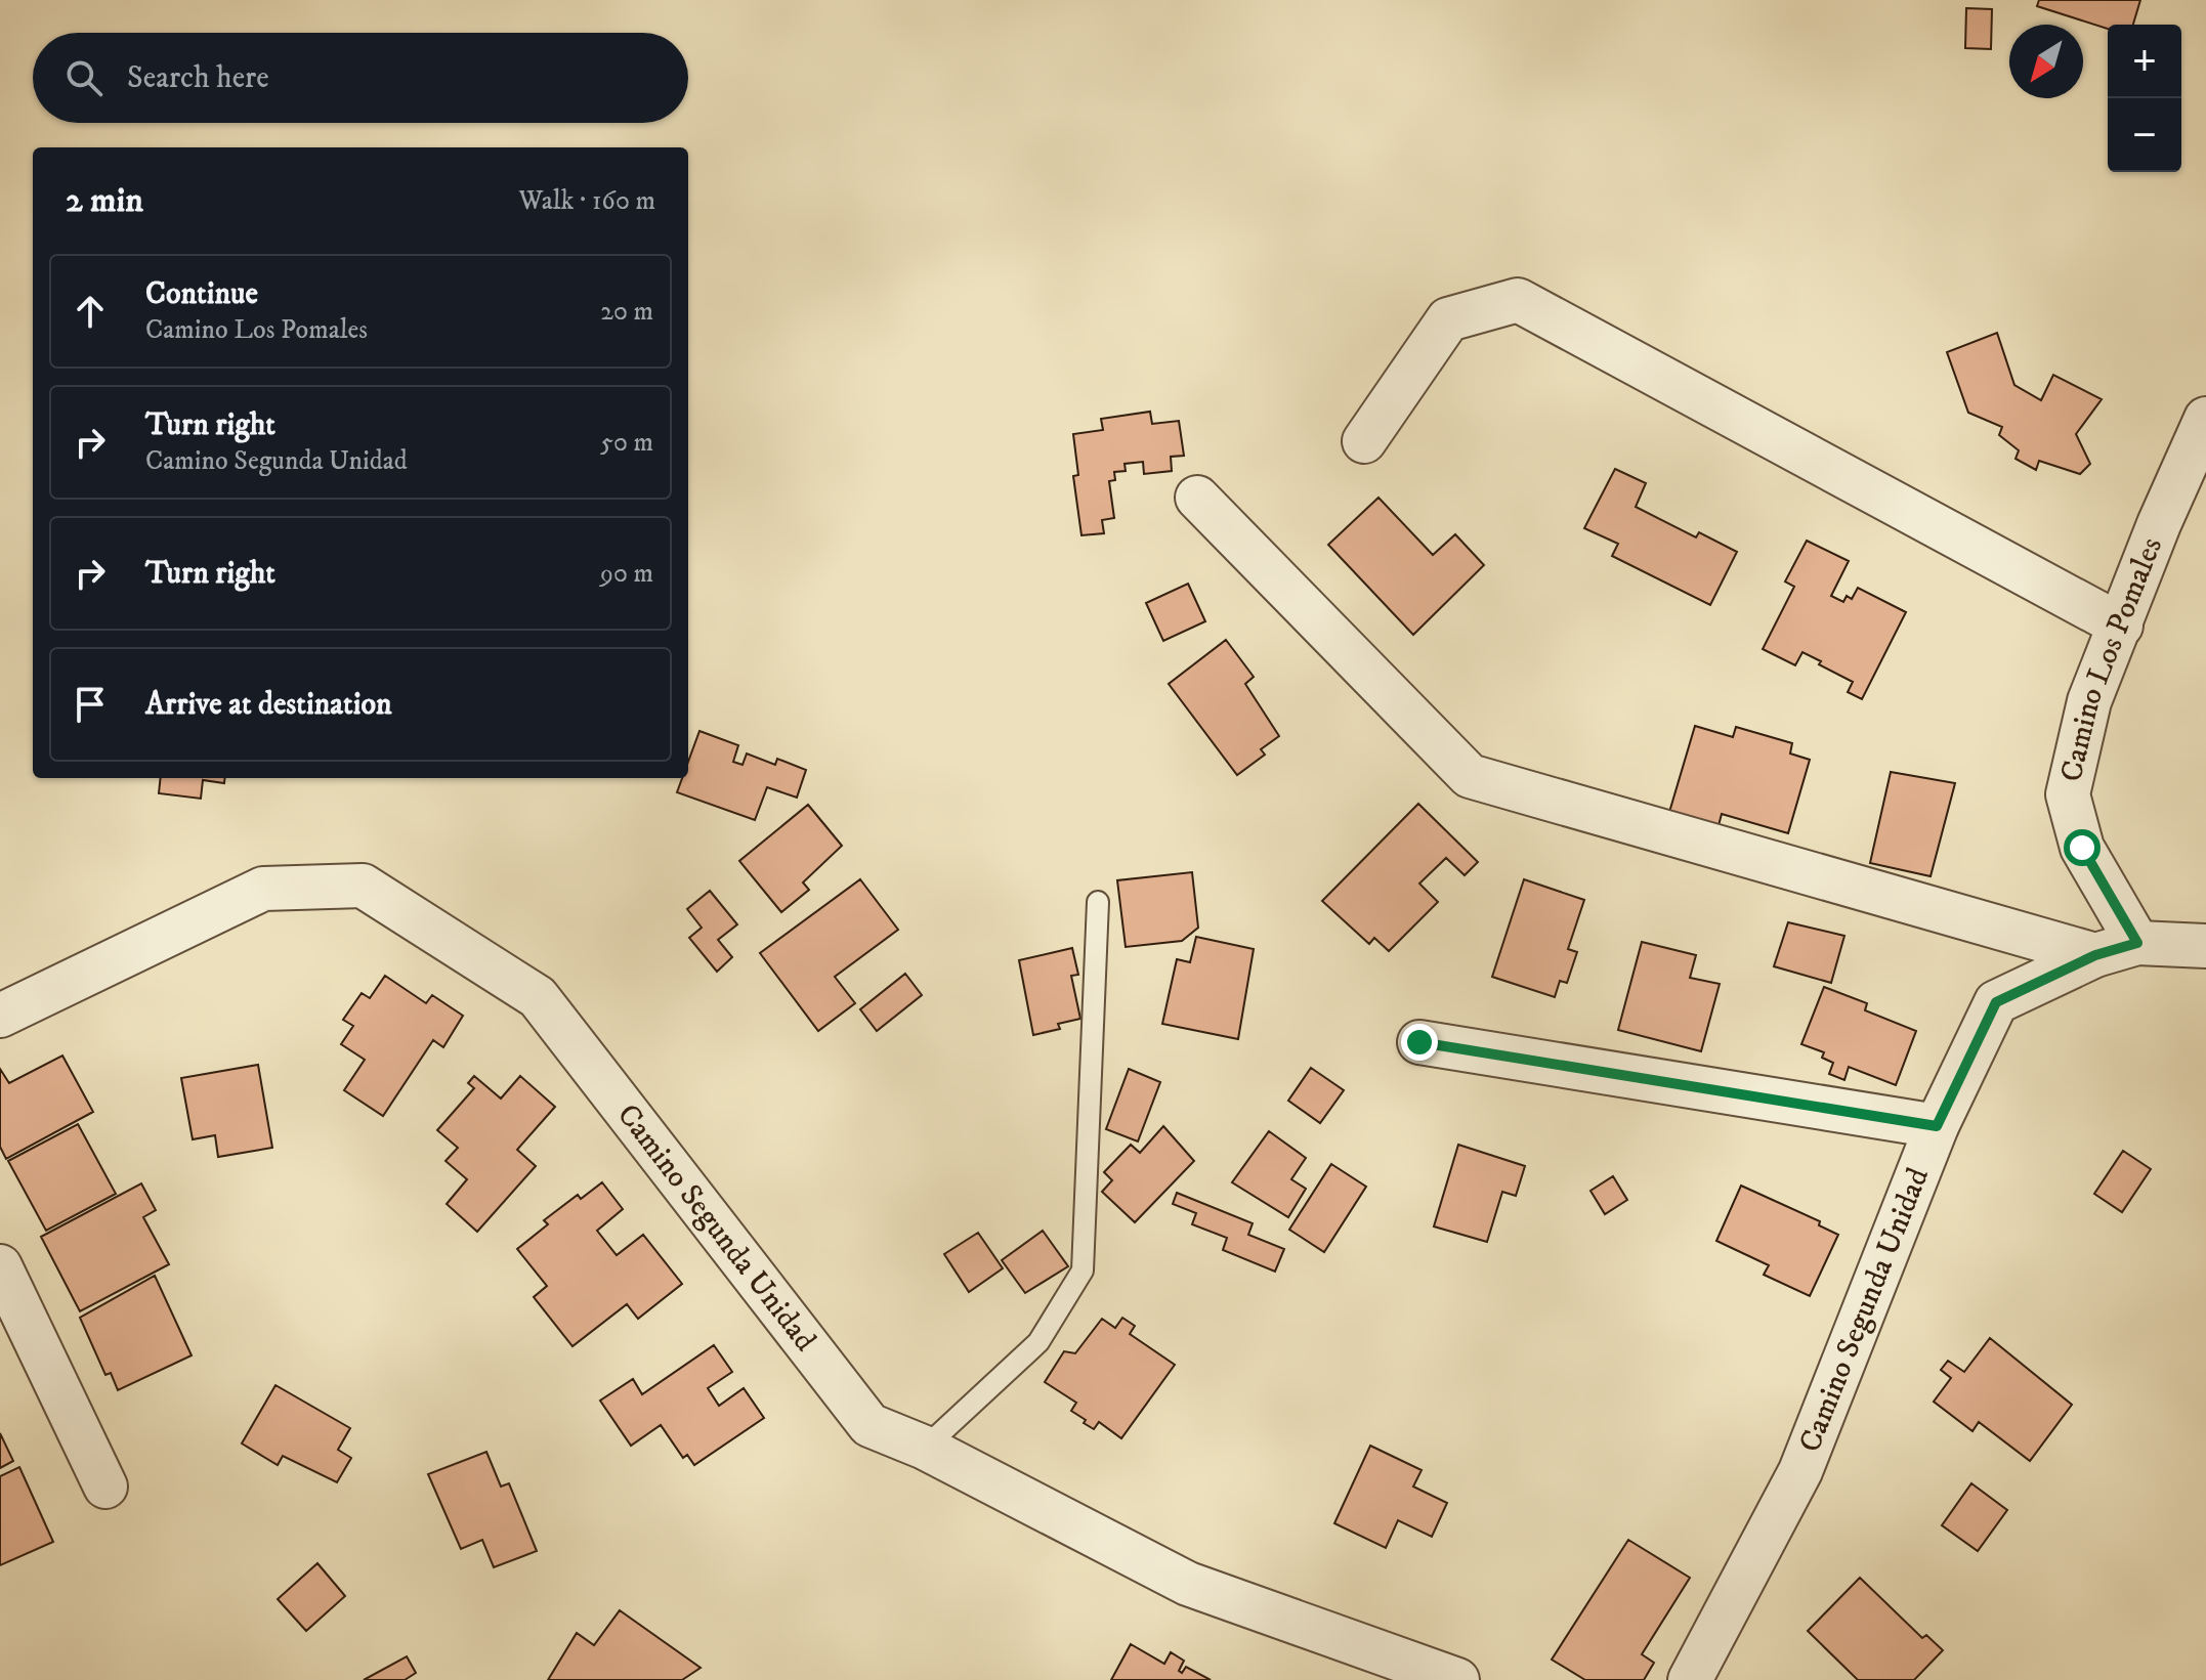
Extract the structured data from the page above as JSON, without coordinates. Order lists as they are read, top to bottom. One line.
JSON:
{"streets":{"street":["Camino Los Pomales","Camino Segunda Unidad"]},"crossings":[["Camino Los Pomales","Camino Segunda Unidad"]],"north":"bottom left","page":{"map_buttons":["+","−"],"search":"Search here","heading":["2 min","Walk · 160 m"],"list":[["Continue","Camino Los Pomales","20 m"],["Turn right","Camino Segunda Unidad","50 m"],["Turn right","90 m"],"Arrive at destination"]}}
